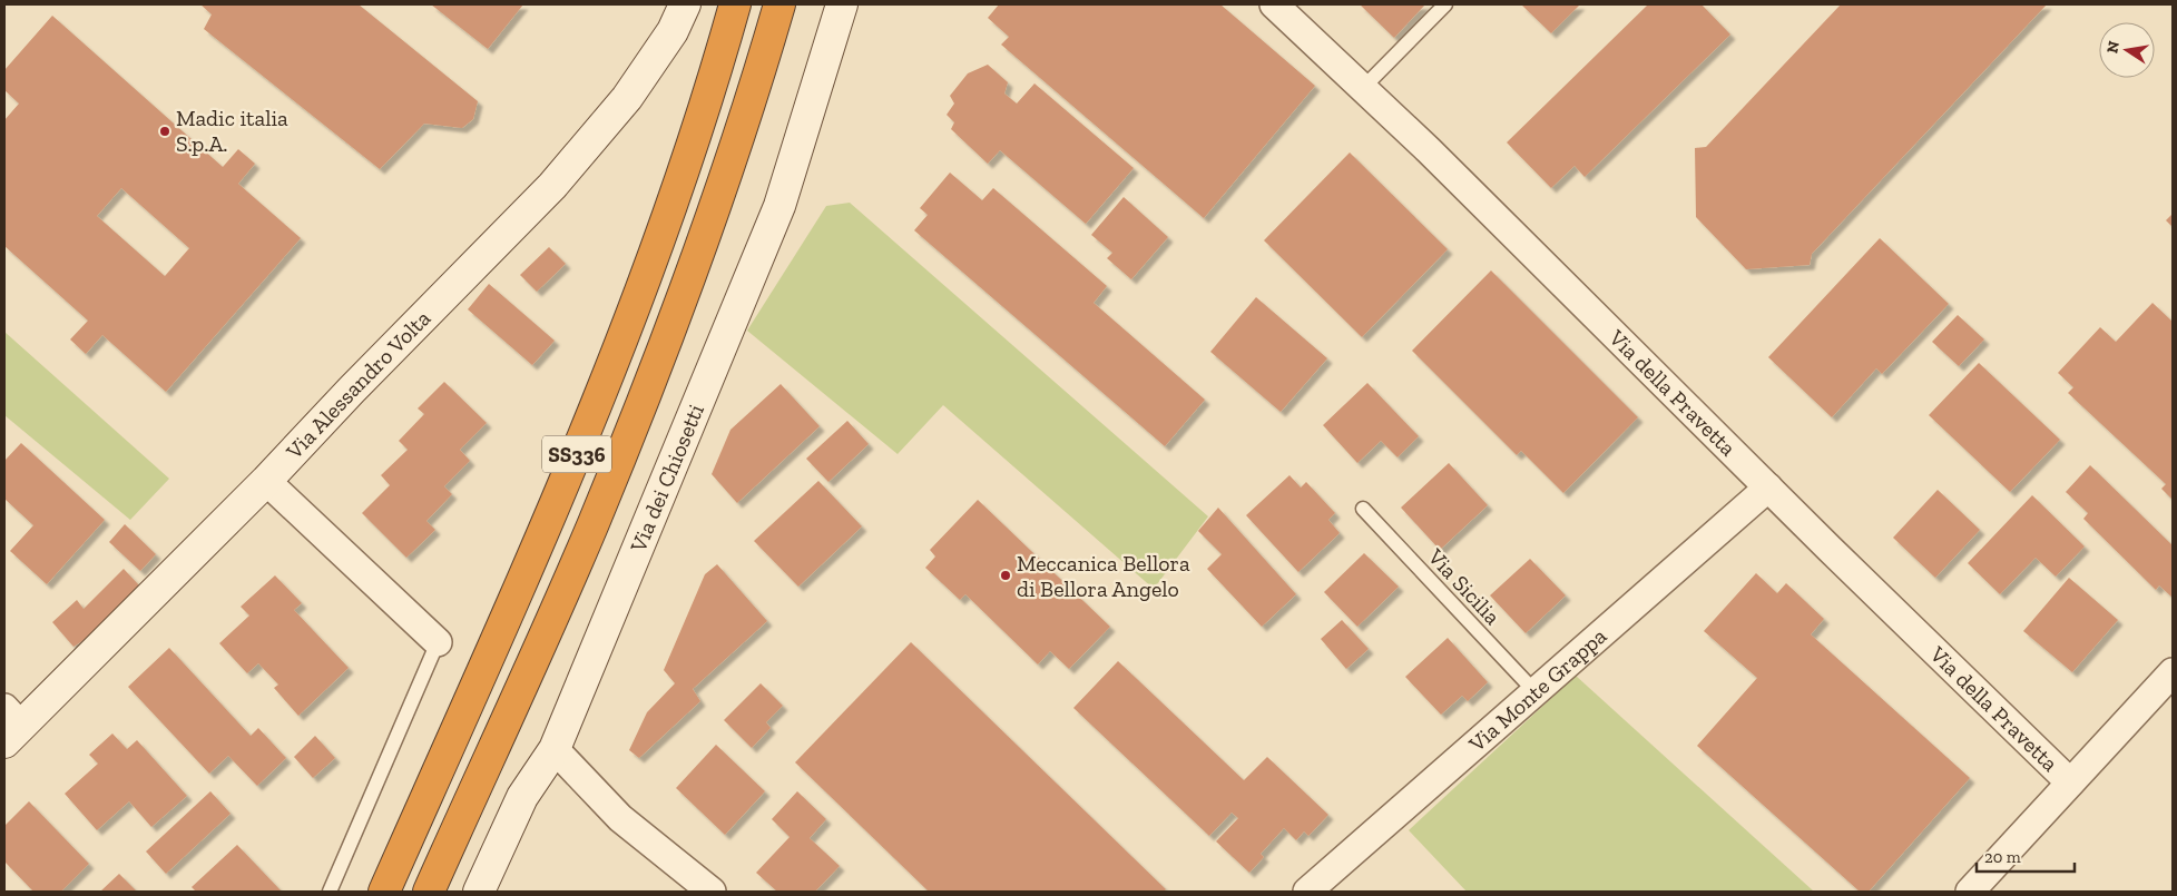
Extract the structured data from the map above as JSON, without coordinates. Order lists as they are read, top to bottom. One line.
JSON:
{"streets":{"highway":["SS336"],"street":["Via Alessandro Volta","Via della Pravetta","Via dei Chiosetti","Via Monte Grappa"],"lane":["Via Sicilia"]},"crossings":[["Via della Pravetta","Via Monte Grappa"],["Via Sicilia","Via Monte Grappa"]],"places":["Madic italia S.p.A.","Meccanica Bellora di Bellora Angelo"],"scale_bar":"20 m","north":"left"}
